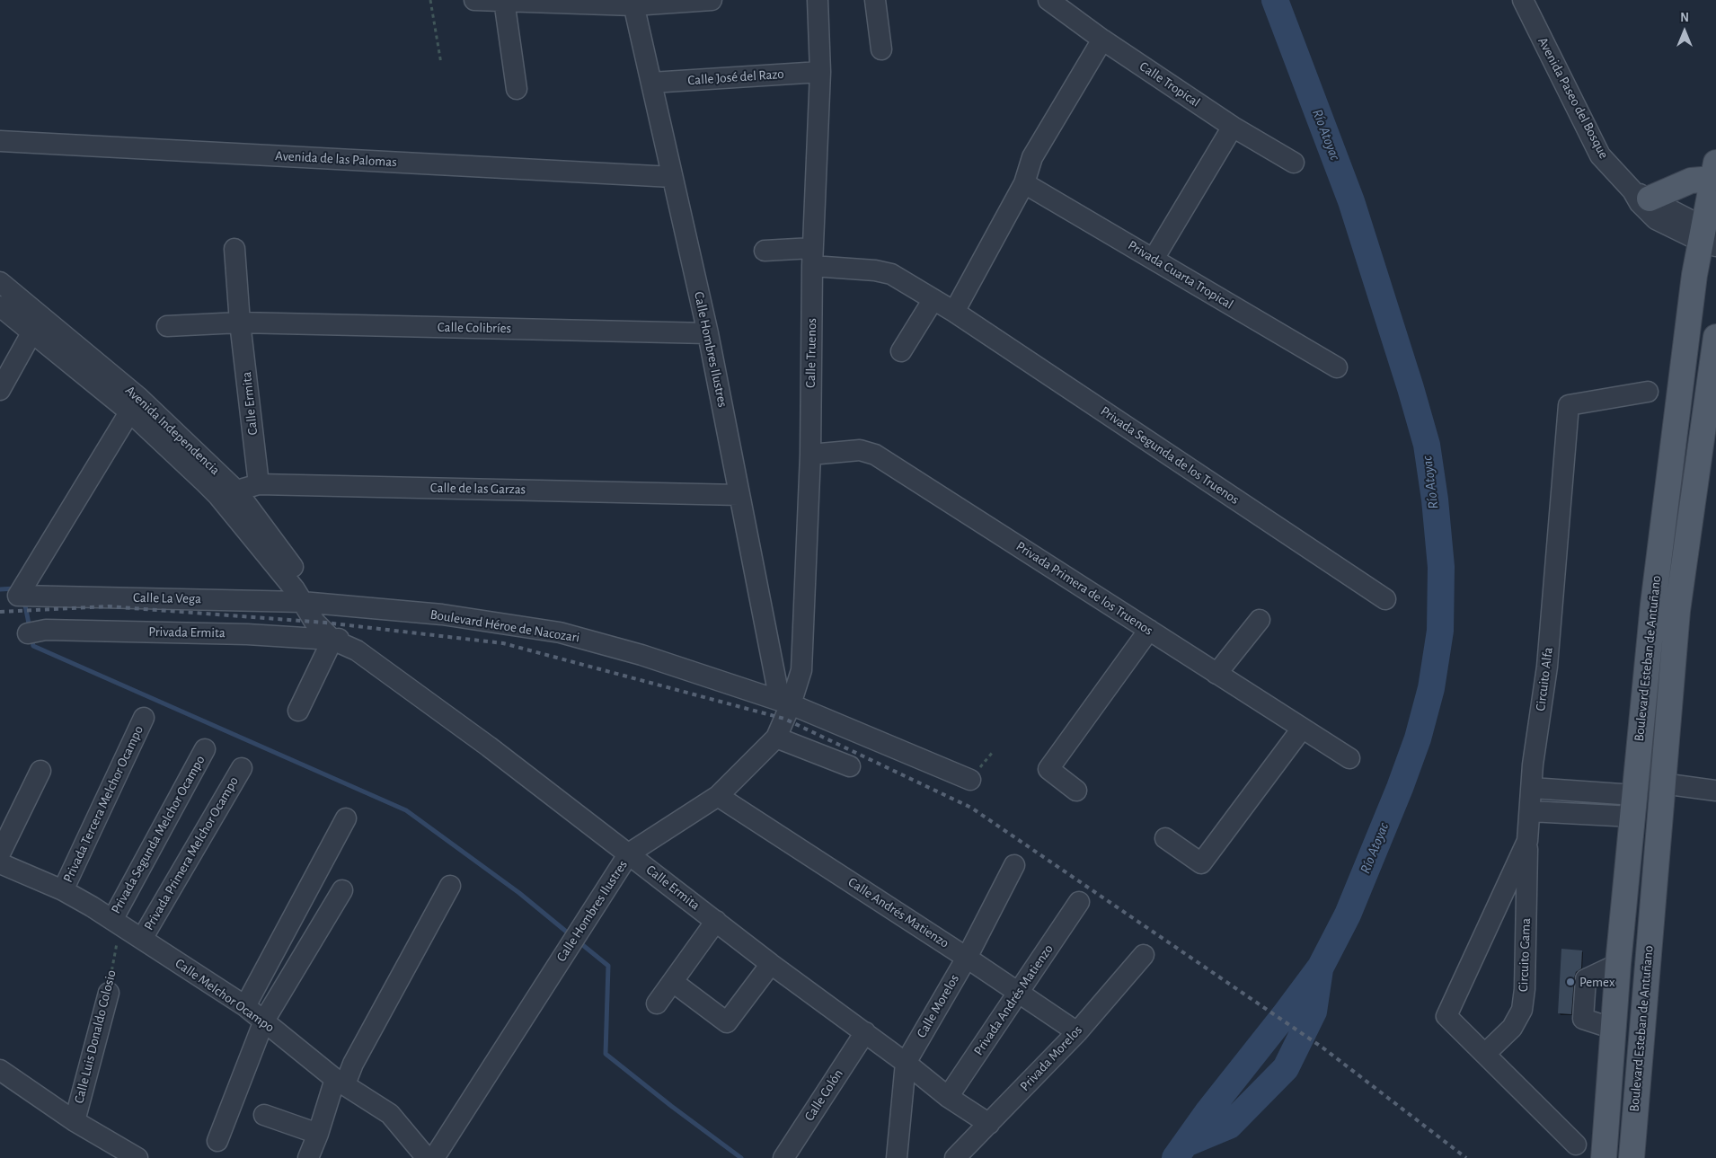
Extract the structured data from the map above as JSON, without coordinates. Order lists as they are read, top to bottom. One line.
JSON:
{"streets":{"main road":["Boulevard Esteban de Antuñano"],"street":["Calle José del Razo","Calle Tropical","Avenida Paseo del Bosque","Avenida de las Palomas","Privada Cuarta Tropical","Calle Colibríes","Calle Hombres Ilustres","Calle Truenos","Calle Ermita","Avenida Independencia","Privada Segunda de los Truenos","Calle de las Garzas","Privada Primera de los Truenos","Calle La Vega","Boulevard Héroe de Nacozari","Privada Ermita","Circuito Alfa","Privada Tercera Melchor Ocampo","Privada Segunda Melchor Ocampo","Privada Primera Melchor Ocampo","Calle Andrés Matienzo","Circuito Gama","Calle Melchor Ocampo","Privada Andrés Matienzo","Calle Morelos","Calle Luis Donaldo Colosio","Privada Morelos","Calle Colón"]},"crossings":[["Calle José del Razo","Calle Hombres Ilustres"],["Calle José del Razo","Calle Truenos"],["Avenida Paseo del Bosque","Boulevard Esteban de Antuñano"],["Avenida de las Palomas","Calle Hombres Ilustres"],["Calle Colibríes","Calle Hombres Ilustres"],["Calle Colibríes","Calle Ermita"],["Calle Hombres Ilustres","Calle Truenos"],["Calle Hombres Ilustres","Calle Ermita"],["Calle Hombres Ilustres","Calle de las Garzas"],["Calle Hombres Ilustres","Boulevard Héroe de Nacozari"],["Calle Hombres Ilustres","Calle Andrés Matienzo"],["Calle Truenos","Privada Segunda de los Truenos"],["Calle Truenos","Privada Primera de los Truenos"],["Calle Truenos","Boulevard Héroe de Nacozari"],["Calle Ermita","Avenida Independencia"],["Calle Ermita","Calle de las Garzas"],["Calle Ermita","Privada Ermita"],["Calle Ermita","Privada Andrés Matienzo"],["Calle Ermita","Calle Morelos"],["Calle Ermita","Privada Morelos"],["Calle Ermita","Calle Colón"],["Avenida Independencia","Calle de las Garzas"],["Avenida Independencia","Calle La Vega"],["Avenida Independencia","Boulevard Héroe de Nacozari"],["Avenida Independencia","Privada Ermita"],["Calle La Vega","Boulevard Héroe de Nacozari"],["Circuito Alfa","Circuito Gama"],["Privada Tercera Melchor Ocampo","Calle Melchor Ocampo"],["Privada Segunda Melchor Ocampo","Calle Melchor Ocampo"],["Privada Segunda Melchor Ocampo","Calle Luis Donaldo Colosio"],["Privada Primera Melchor Ocampo","Calle Melchor Ocampo"],["Calle Andrés Matienzo","Privada Andrés Matienzo"],["Calle Andrés Matienzo","Calle Morelos"],["Calle Andrés Matienzo","Privada Morelos"],["Calle Melchor Ocampo","Calle Luis Donaldo Colosio"]],"water":["Río Atoyac"],"places":["Pemex"],"north":"top"}
